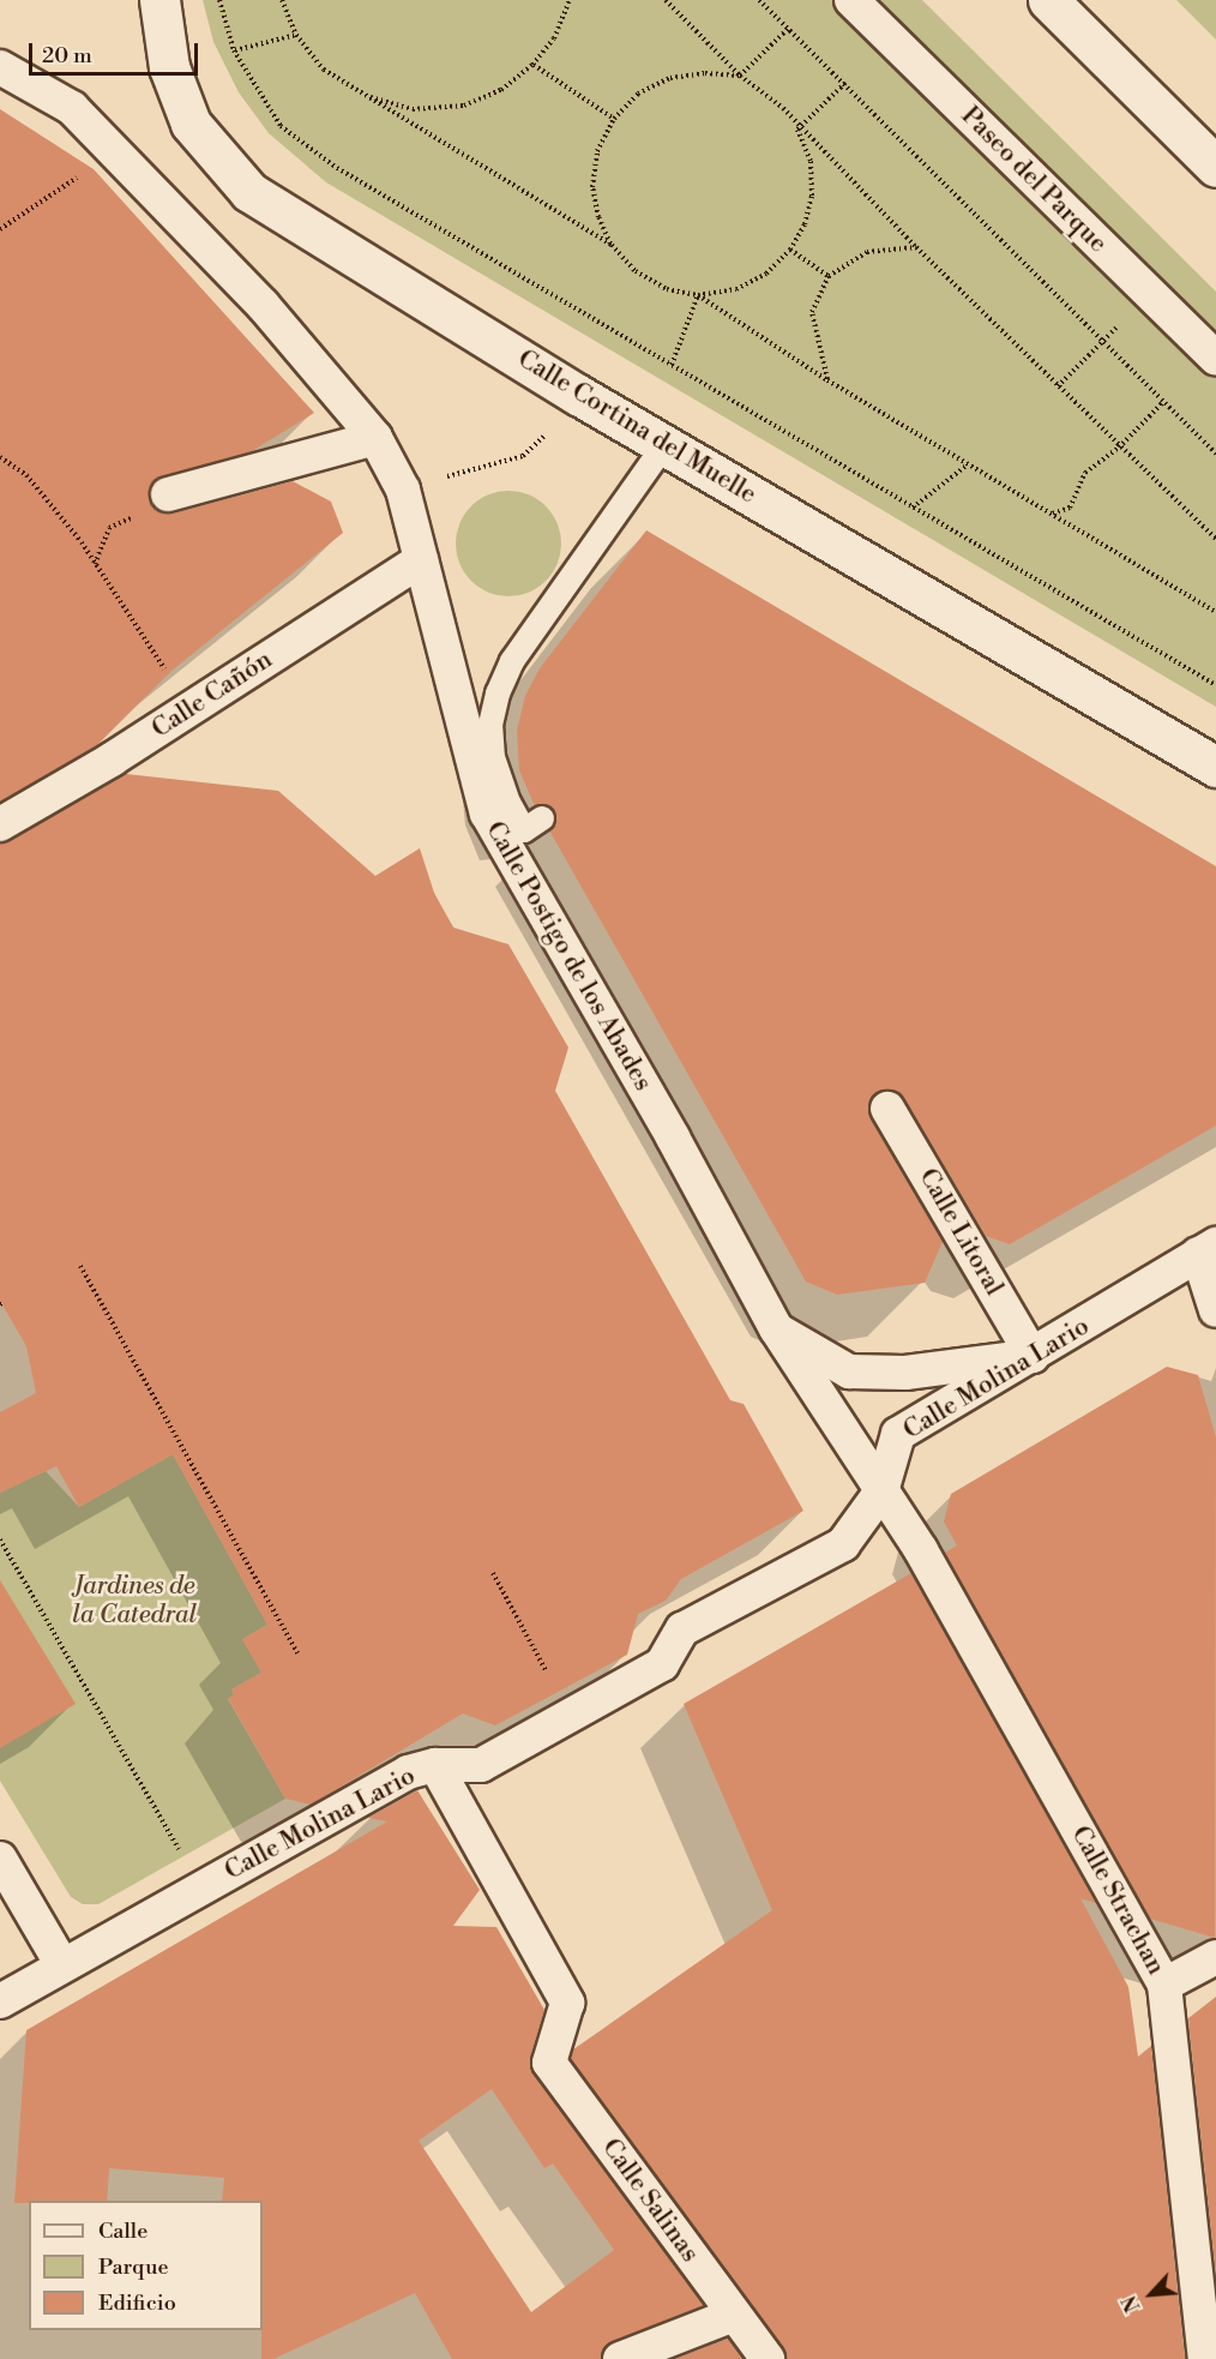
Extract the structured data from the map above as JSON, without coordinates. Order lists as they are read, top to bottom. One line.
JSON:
{"streets":{"street":["Paseo del Parque","Calle Cortina del Muelle","Calle Cañón","Calle Postigo de los Abades","Calle Litoral","Calle Molina Lario","Calle Strachan","Calle Salinas"]},"crossings":[["Calle Cañón","Calle Postigo de los Abades"],["Calle Postigo de los Abades","Calle Molina Lario"],["Calle Postigo de los Abades","Calle Strachan"],["Calle Litoral","Calle Molina Lario"],["Calle Molina Lario","Calle Strachan"],["Calle Molina Lario","Calle Salinas"]],"parks":["Jardines de la Catedral"],"legend":["Calle","Parque","Edificio"],"scale_bar":"20 m","north":"bottom left"}
